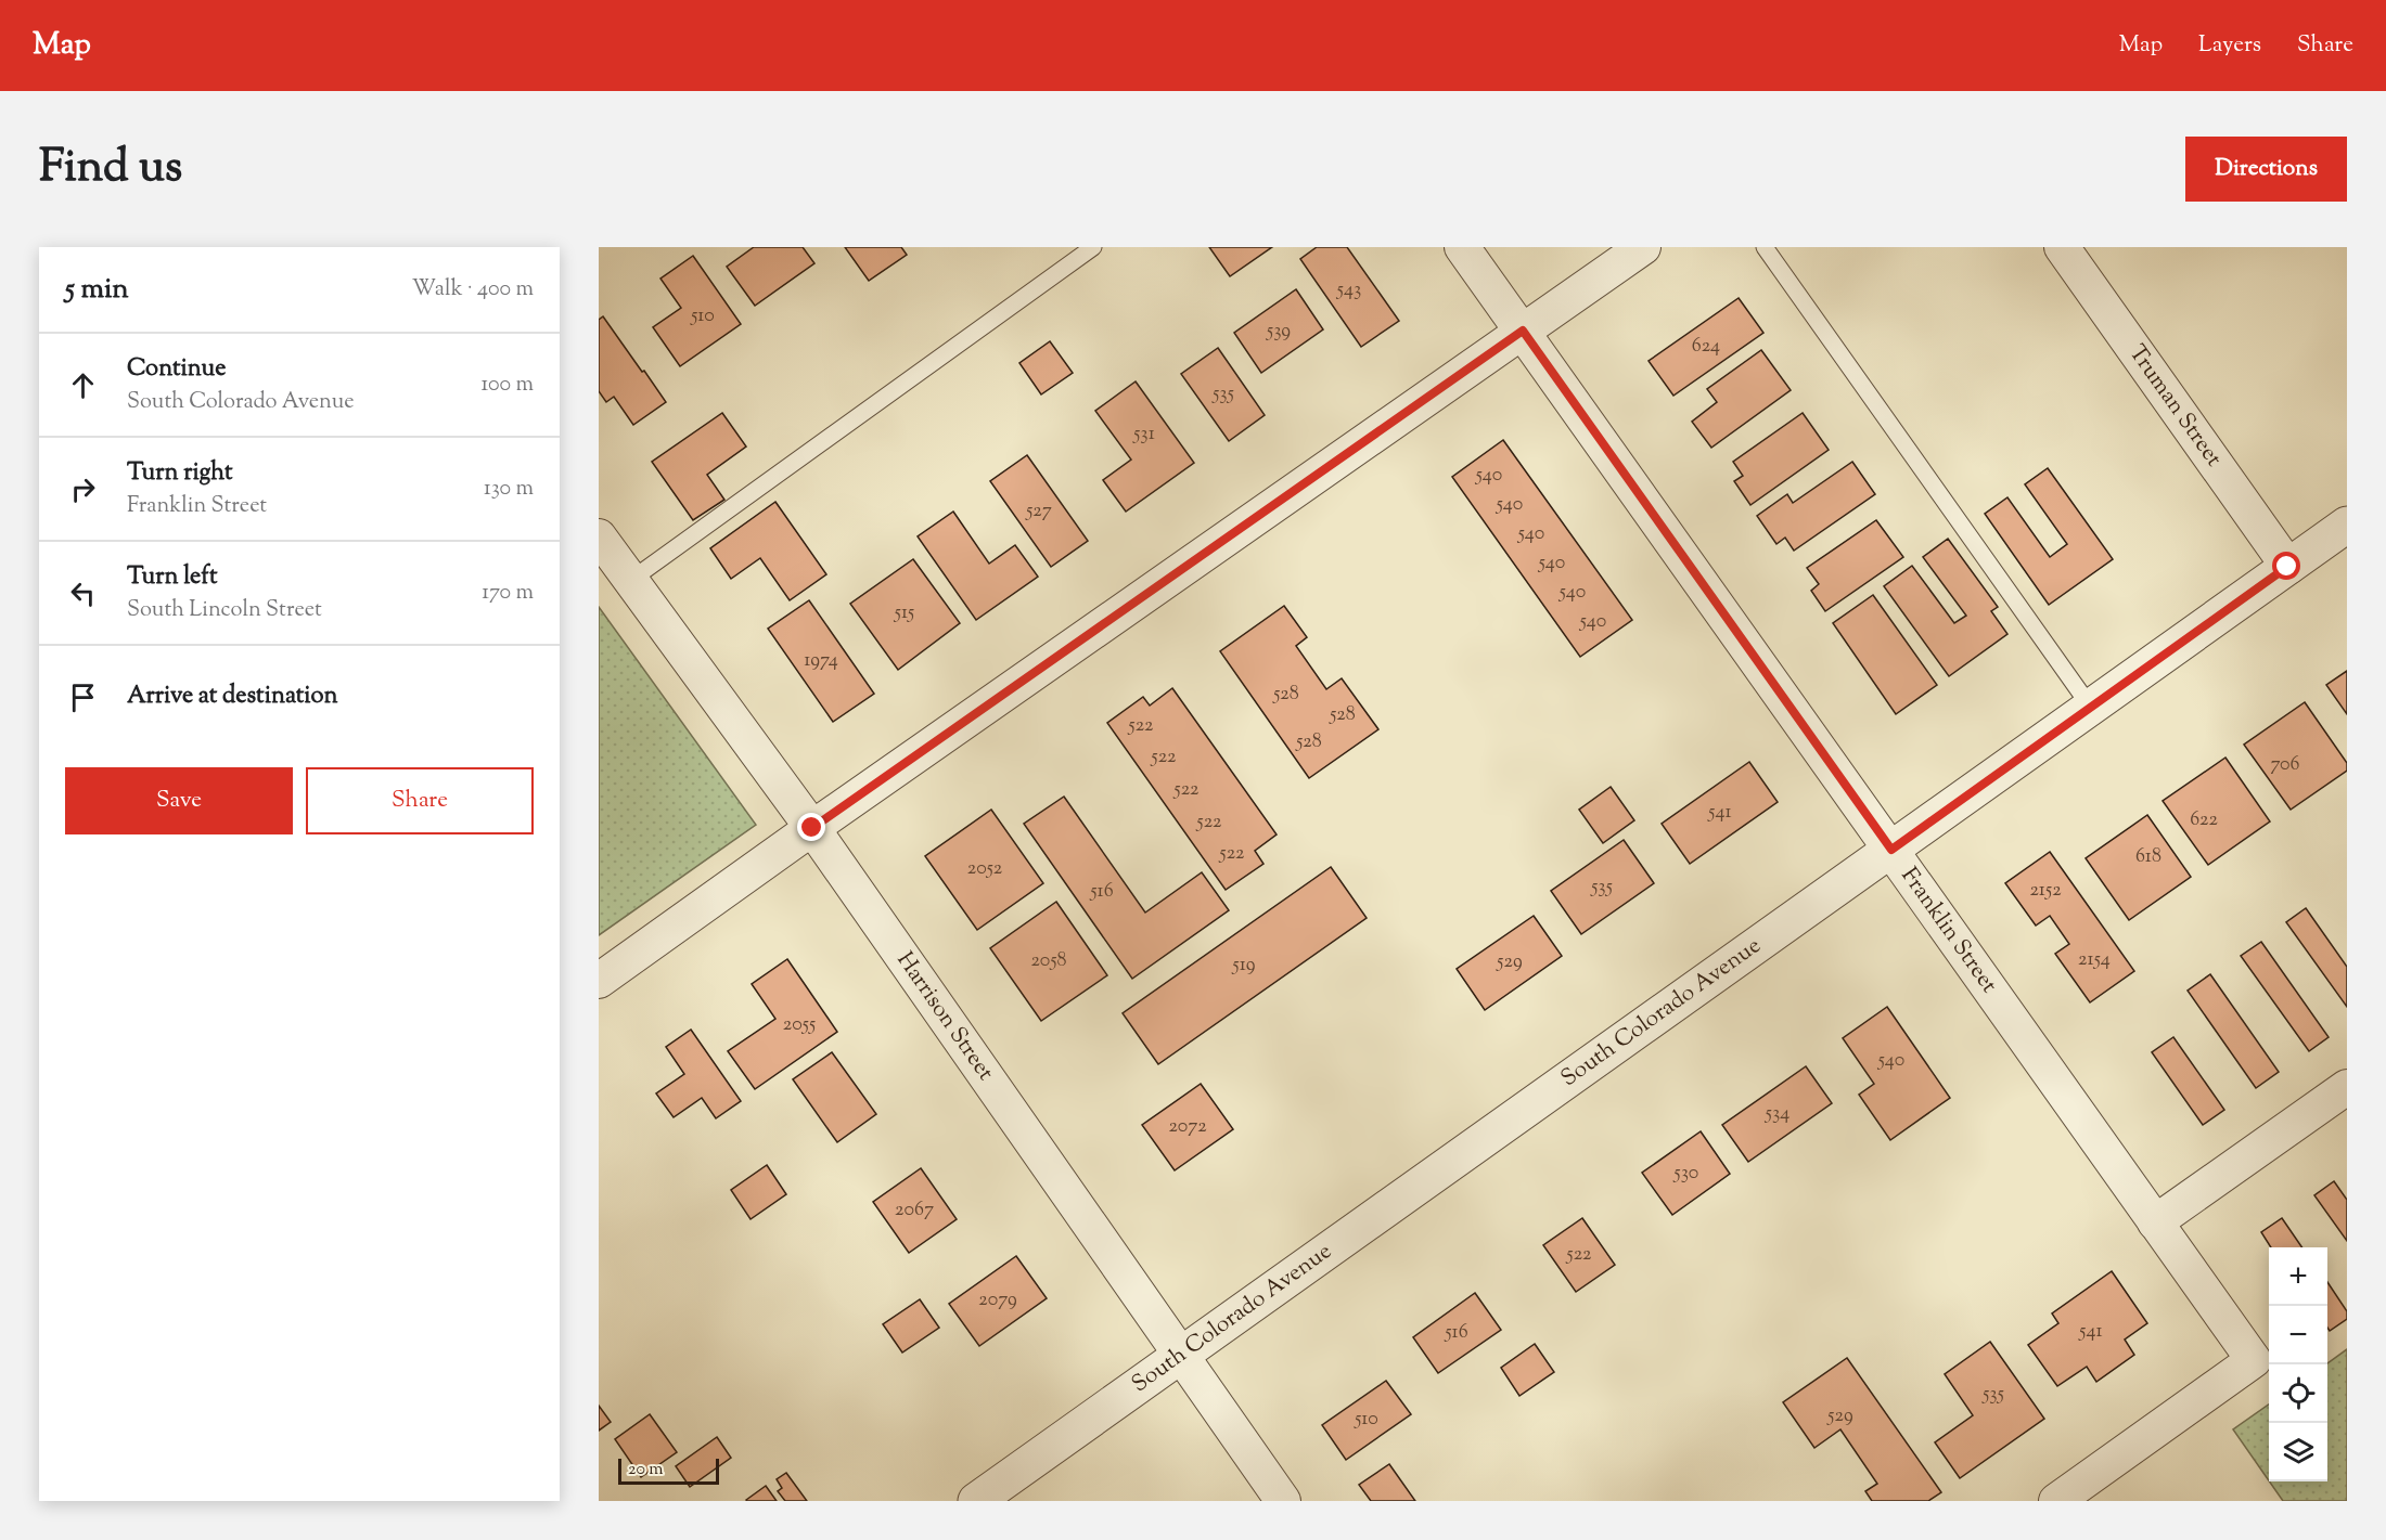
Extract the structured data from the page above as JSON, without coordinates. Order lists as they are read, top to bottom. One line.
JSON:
{"streets":{"street":["Truman Street","Franklin Street","South Colorado Avenue","Harrison Street"]},"crossings":[["Truman Street","South Colorado Avenue"],["Franklin Street","South Colorado Avenue"],["South Colorado Avenue","Harrison Street"]],"house_numbers":["543","510","539","624","535","531","540","540","527","540","540","540","515","540","1974","528","528","522","528","522","706","522","541","622","522","522","618","2052","535","2152","516","2154","2058","529","519","2055","540","534","2072","530","2067","522","2079","541","516","535","529","510"],"scale_bar":"20 m","page":{"header":"Map","nav":["Map","Layers","Share"],"title":"Find us","buttons":["Directions",["Save","Share"]],"heading":["5 min","Walk · 400 m"],"list":[["Continue","South Colorado Avenue","100 m"],["Turn right","Franklin Street","130 m"],["Turn left","South Lincoln Street","170 m"],"Arrive at destination"],"map_buttons":["+","−"],"scale":"20 m"}}
